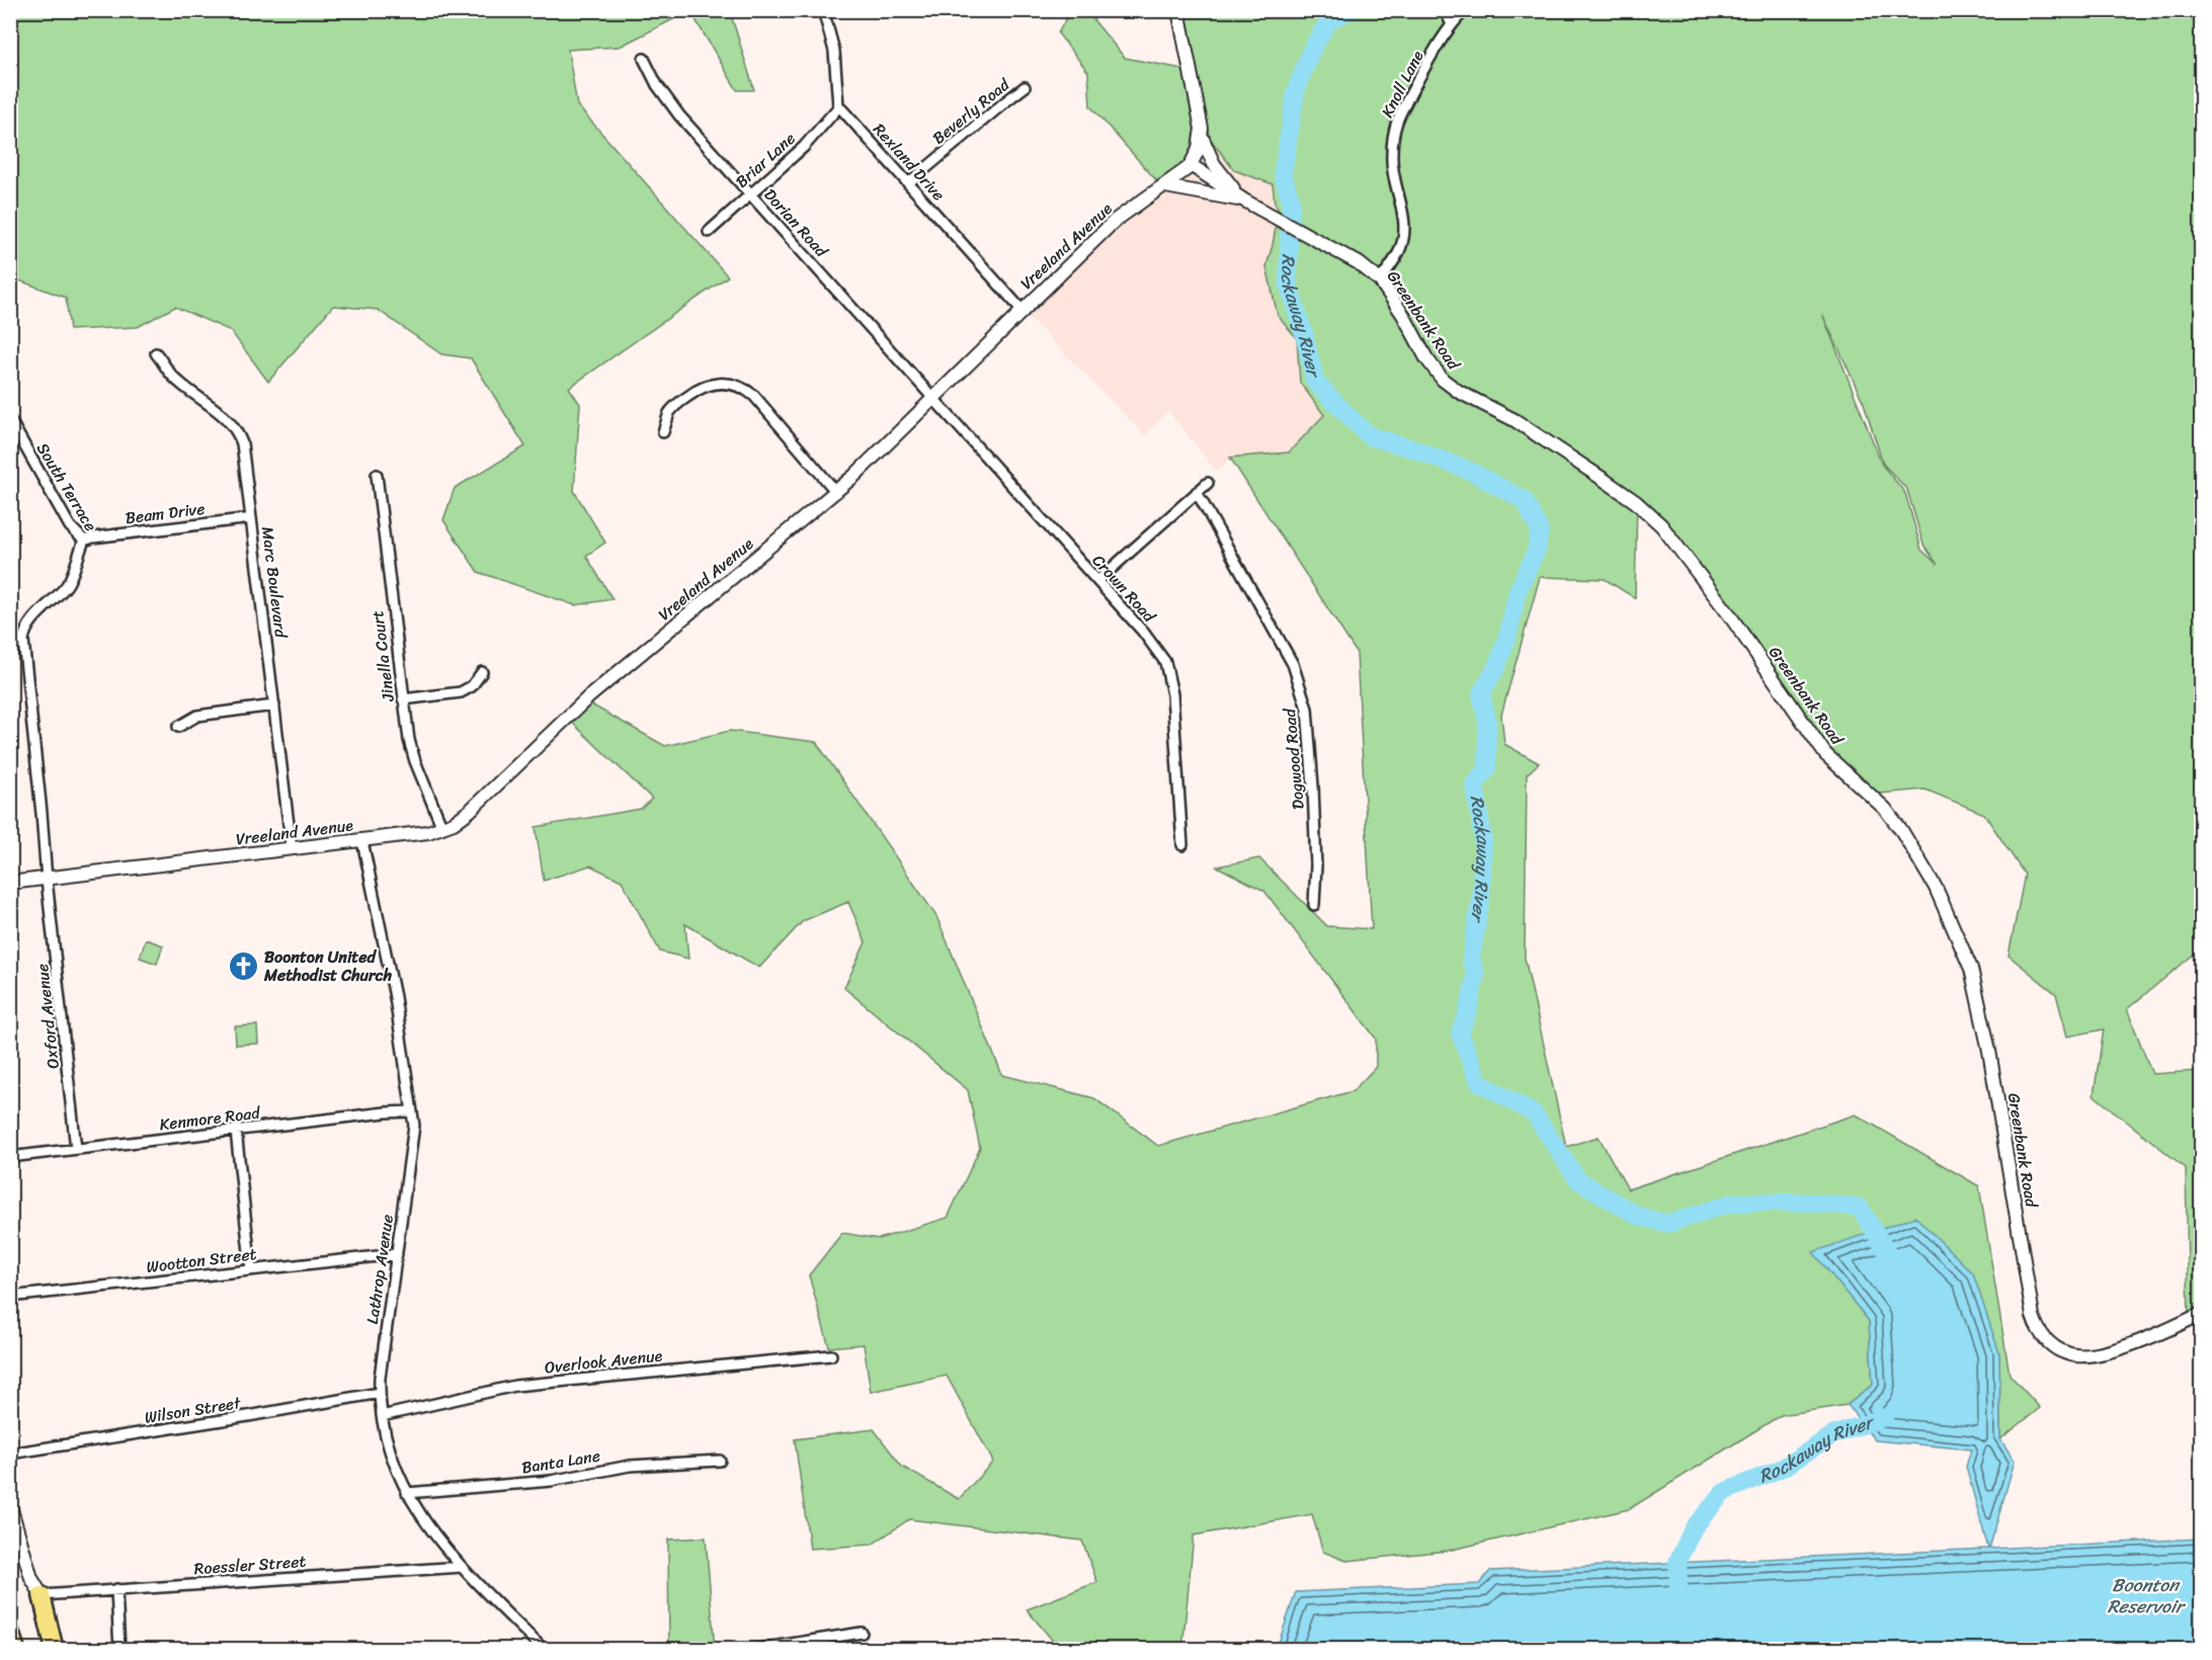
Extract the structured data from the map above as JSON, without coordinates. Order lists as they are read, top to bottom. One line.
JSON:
{"streets":{"street":["Knoll Lane","Beverly Road","Briar Lane","Rexland Drive","Dorian Road","Vreeland Avenue","Greenbank Road","South Terrace","Beam Drive","Marc Boulevard","Crown Road","Jinella Court","Dogwood Road","Oxford Avenue","Kenmore Road","Wootton Street","Lathrop Avenue","Overlook Avenue","Wilson Street","Banta Lane","Roessler Street"]},"crossings":[["Knoll Lane","Greenbank Road"],["Beverly Road","Rexland Drive"],["Briar Lane","Rexland Drive"],["Briar Lane","Dorian Road"],["Rexland Drive","Vreeland Avenue"],["Dorian Road","Vreeland Avenue"],["Dorian Road","Crown Road"],["Vreeland Avenue","Greenbank Road"],["Vreeland Avenue","South Terrace"],["Vreeland Avenue","Marc Boulevard"],["Vreeland Avenue","Crown Road"],["Vreeland Avenue","Jinella Court"],["Vreeland Avenue","Oxford Avenue"],["Vreeland Avenue","Lathrop Avenue"],["South Terrace","Beam Drive"],["South Terrace","Oxford Avenue"],["Beam Drive","Marc Boulevard"],["Oxford Avenue","Kenmore Road"],["Kenmore Road","Lathrop Avenue"],["Wootton Street","Lathrop Avenue"],["Lathrop Avenue","Overlook Avenue"],["Lathrop Avenue","Wilson Street"],["Lathrop Avenue","Banta Lane"],["Lathrop Avenue","Roessler Street"]],"water":["Rockaway River","Boonton Reservoir"],"places":{"church":["Boonton United Methodist Church"]}}
